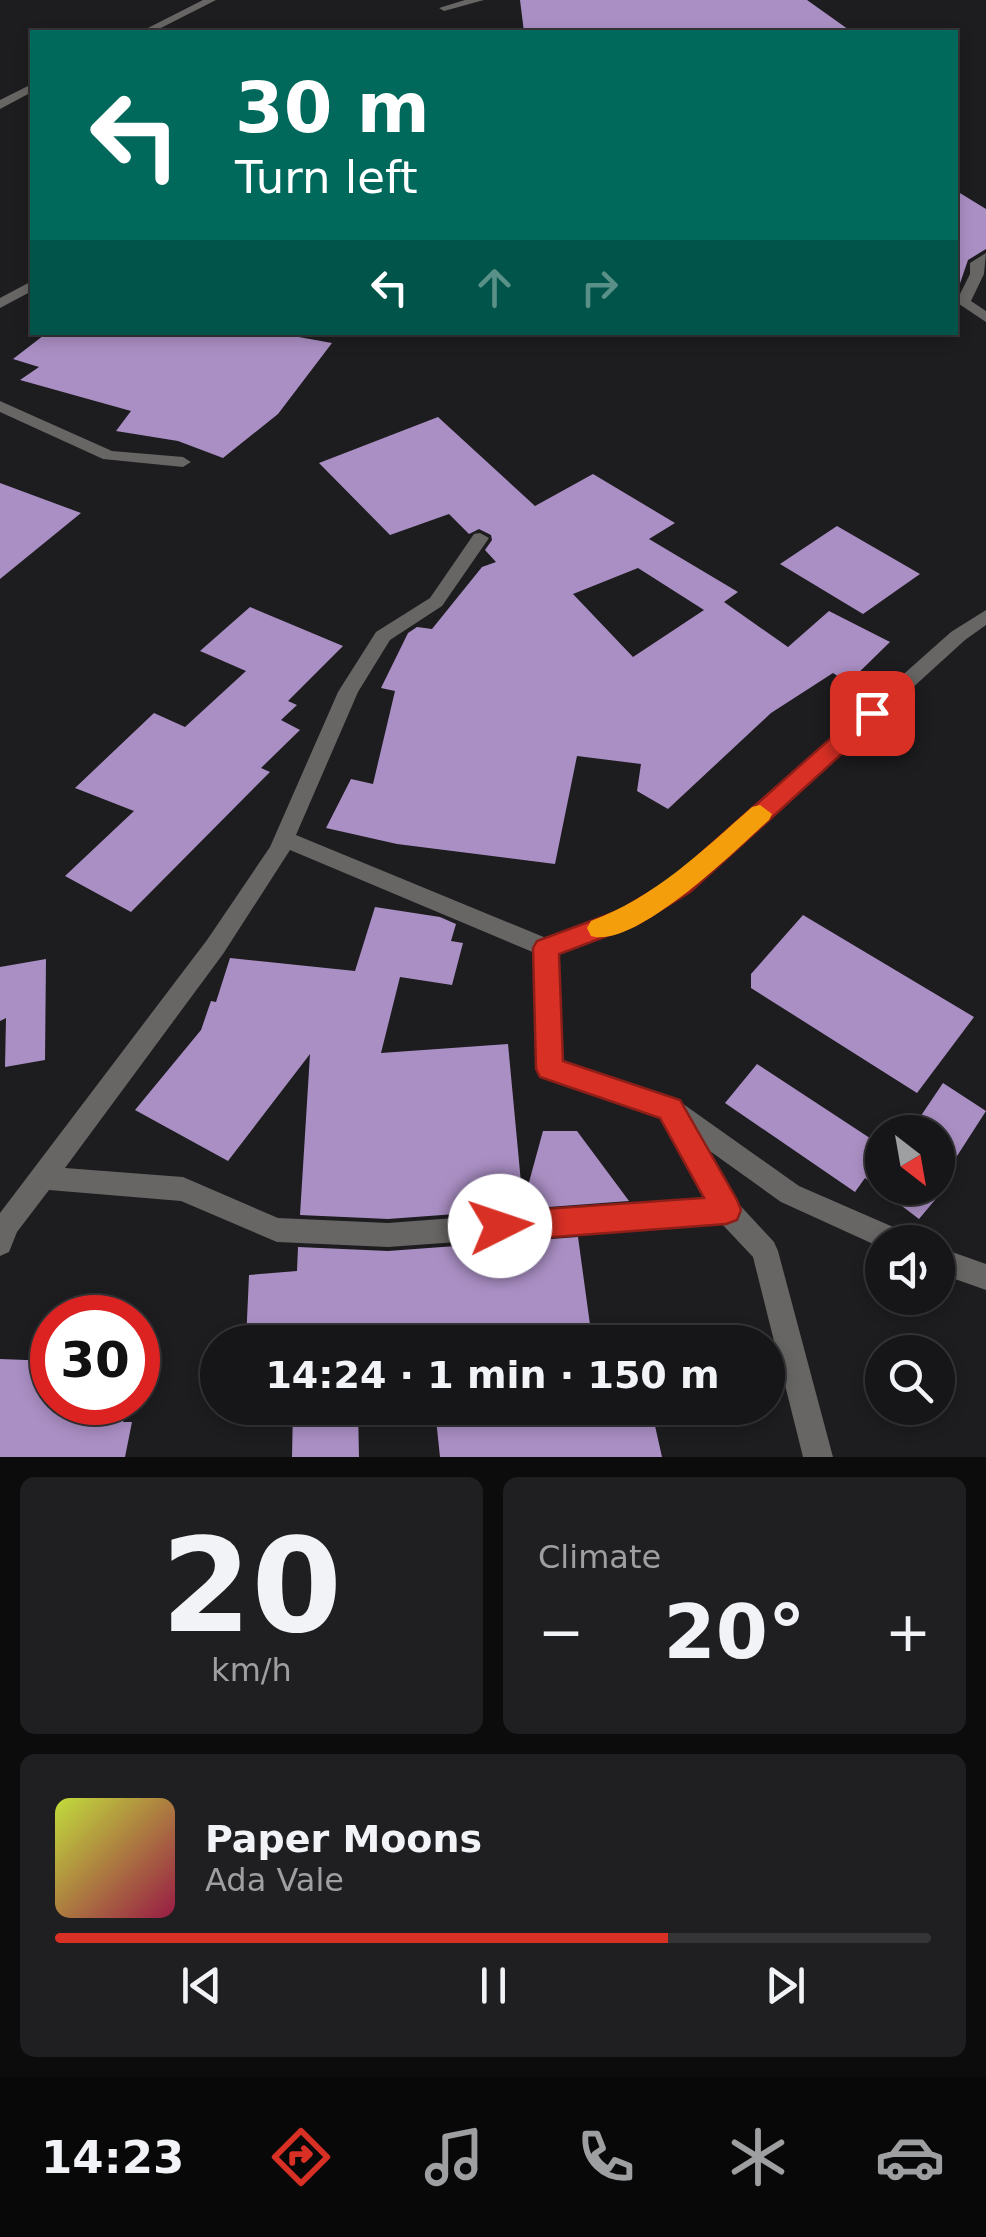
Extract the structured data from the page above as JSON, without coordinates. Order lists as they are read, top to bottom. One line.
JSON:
{"north":"bottom right","page":{"turn":["30 m","Turn left"],"limit":"30","trip":"14:24 · 1 min · 150 m","tile":[["20","km/h"],"Climate"],"heat":["−","20°","+"],"song":["Paper Moons","Ada Vale"],"tabs":"14:23"}}
